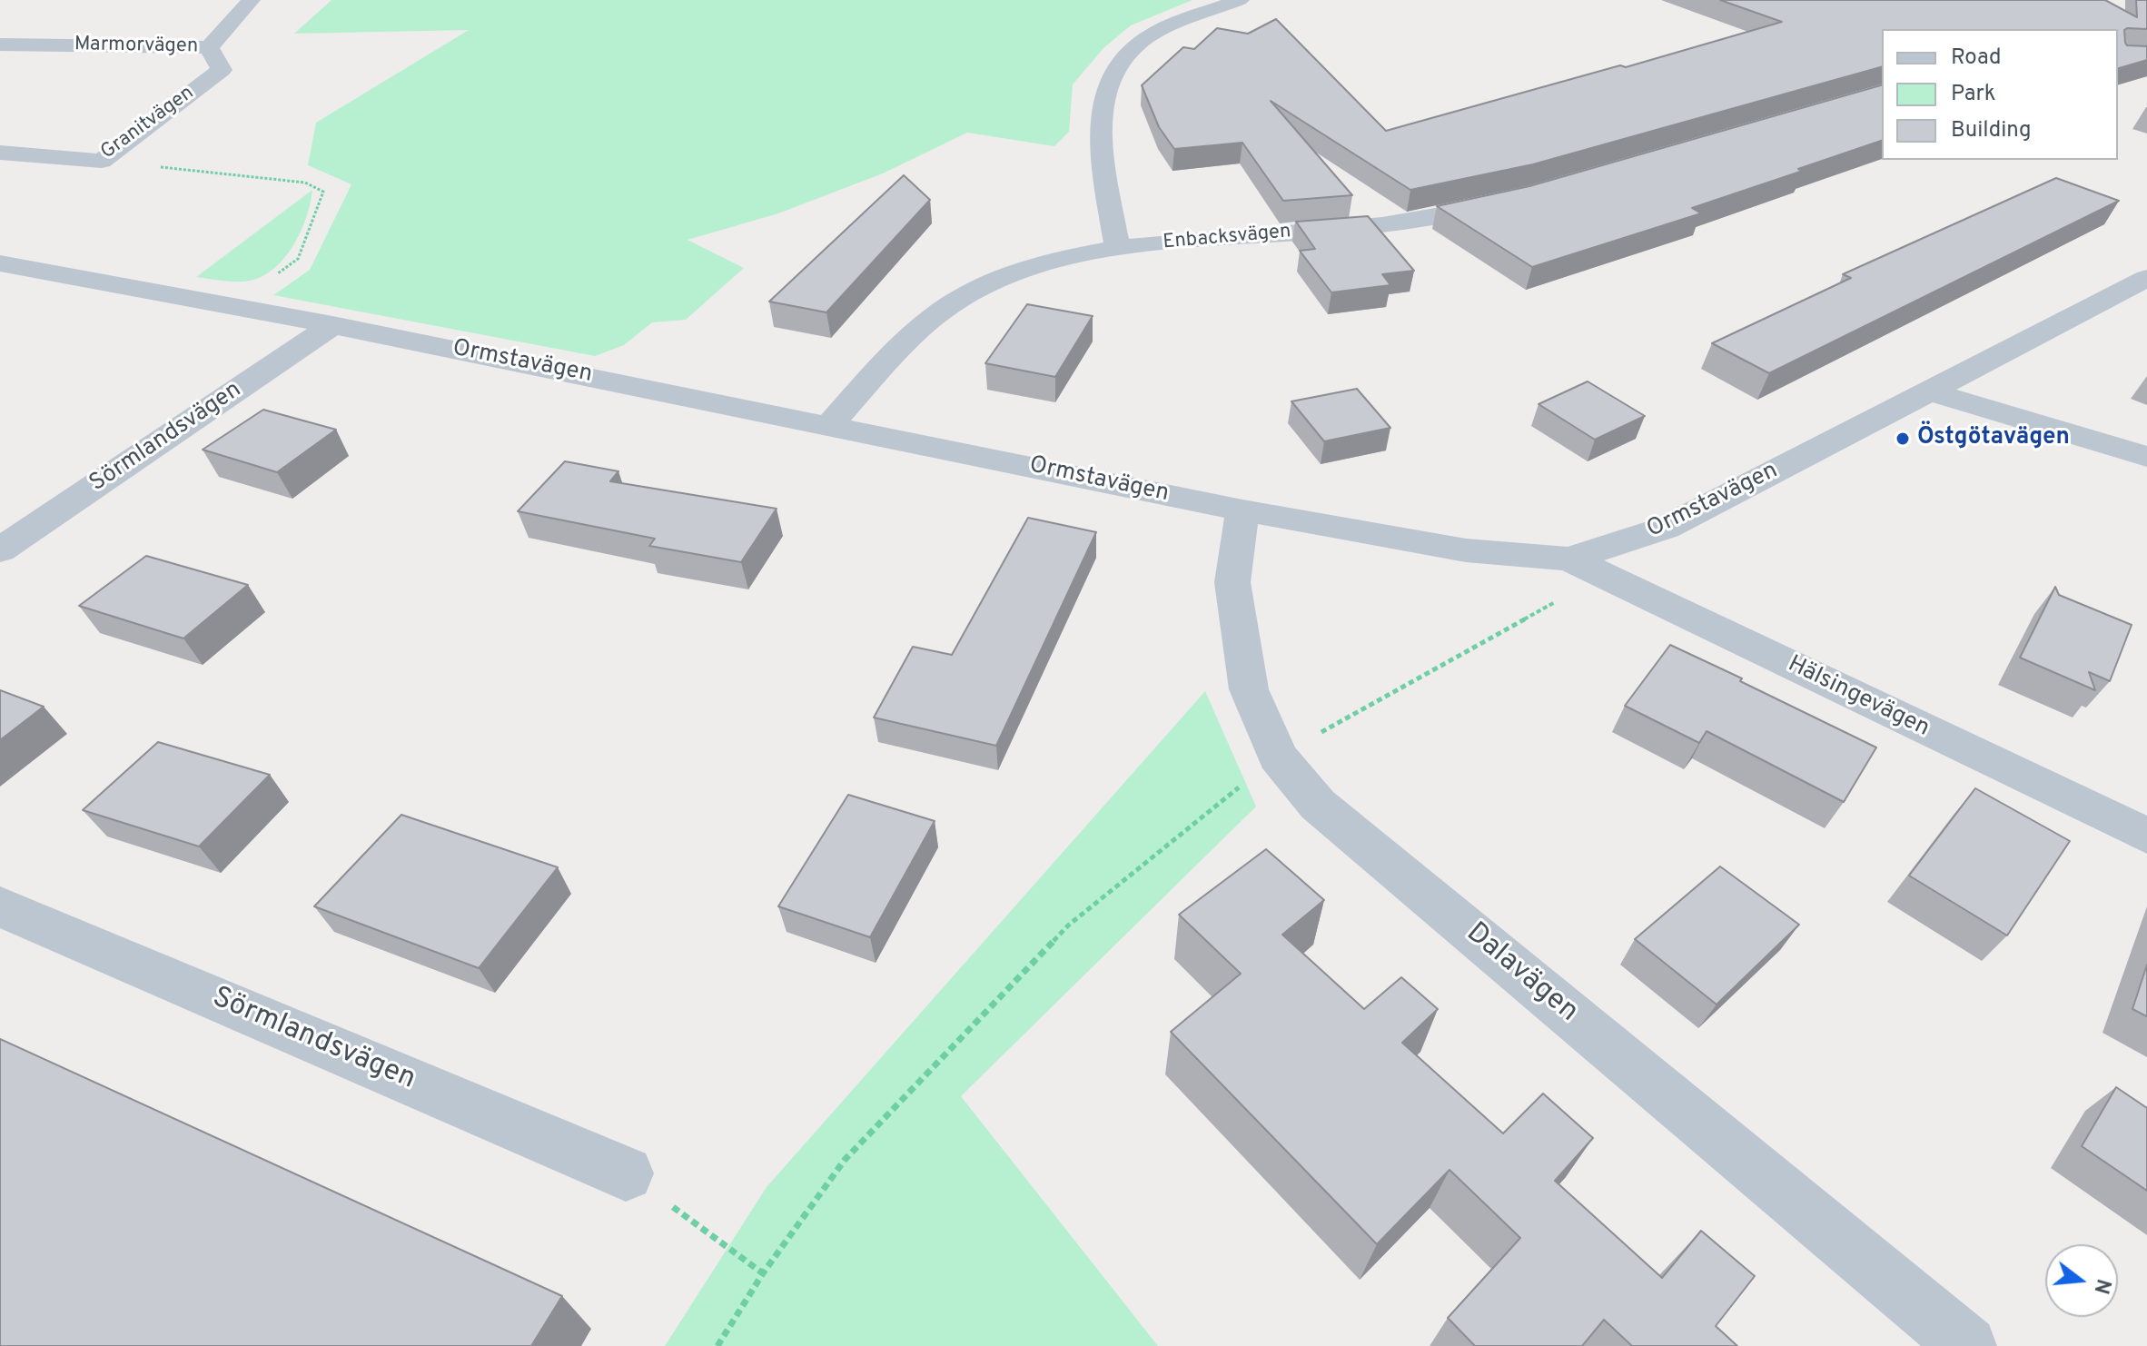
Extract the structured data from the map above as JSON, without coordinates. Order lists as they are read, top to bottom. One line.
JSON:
{"streets":{"street":["Marmorvägen","Granitvägen","Enbacksvägen","Ormstavägen","Sörmlandsvägen","Hälsingevägen","Dalavägen"]},"crossings":[["Marmorvägen","Granitvägen"],["Enbacksvägen","Ormstavägen"],["Ormstavägen","Sörmlandsvägen"],["Ormstavägen","Hälsingevägen"],["Ormstavägen","Dalavägen"]],"places":["Östgötavägen"],"legend":["Road","Park","Building"],"north":"right"}
